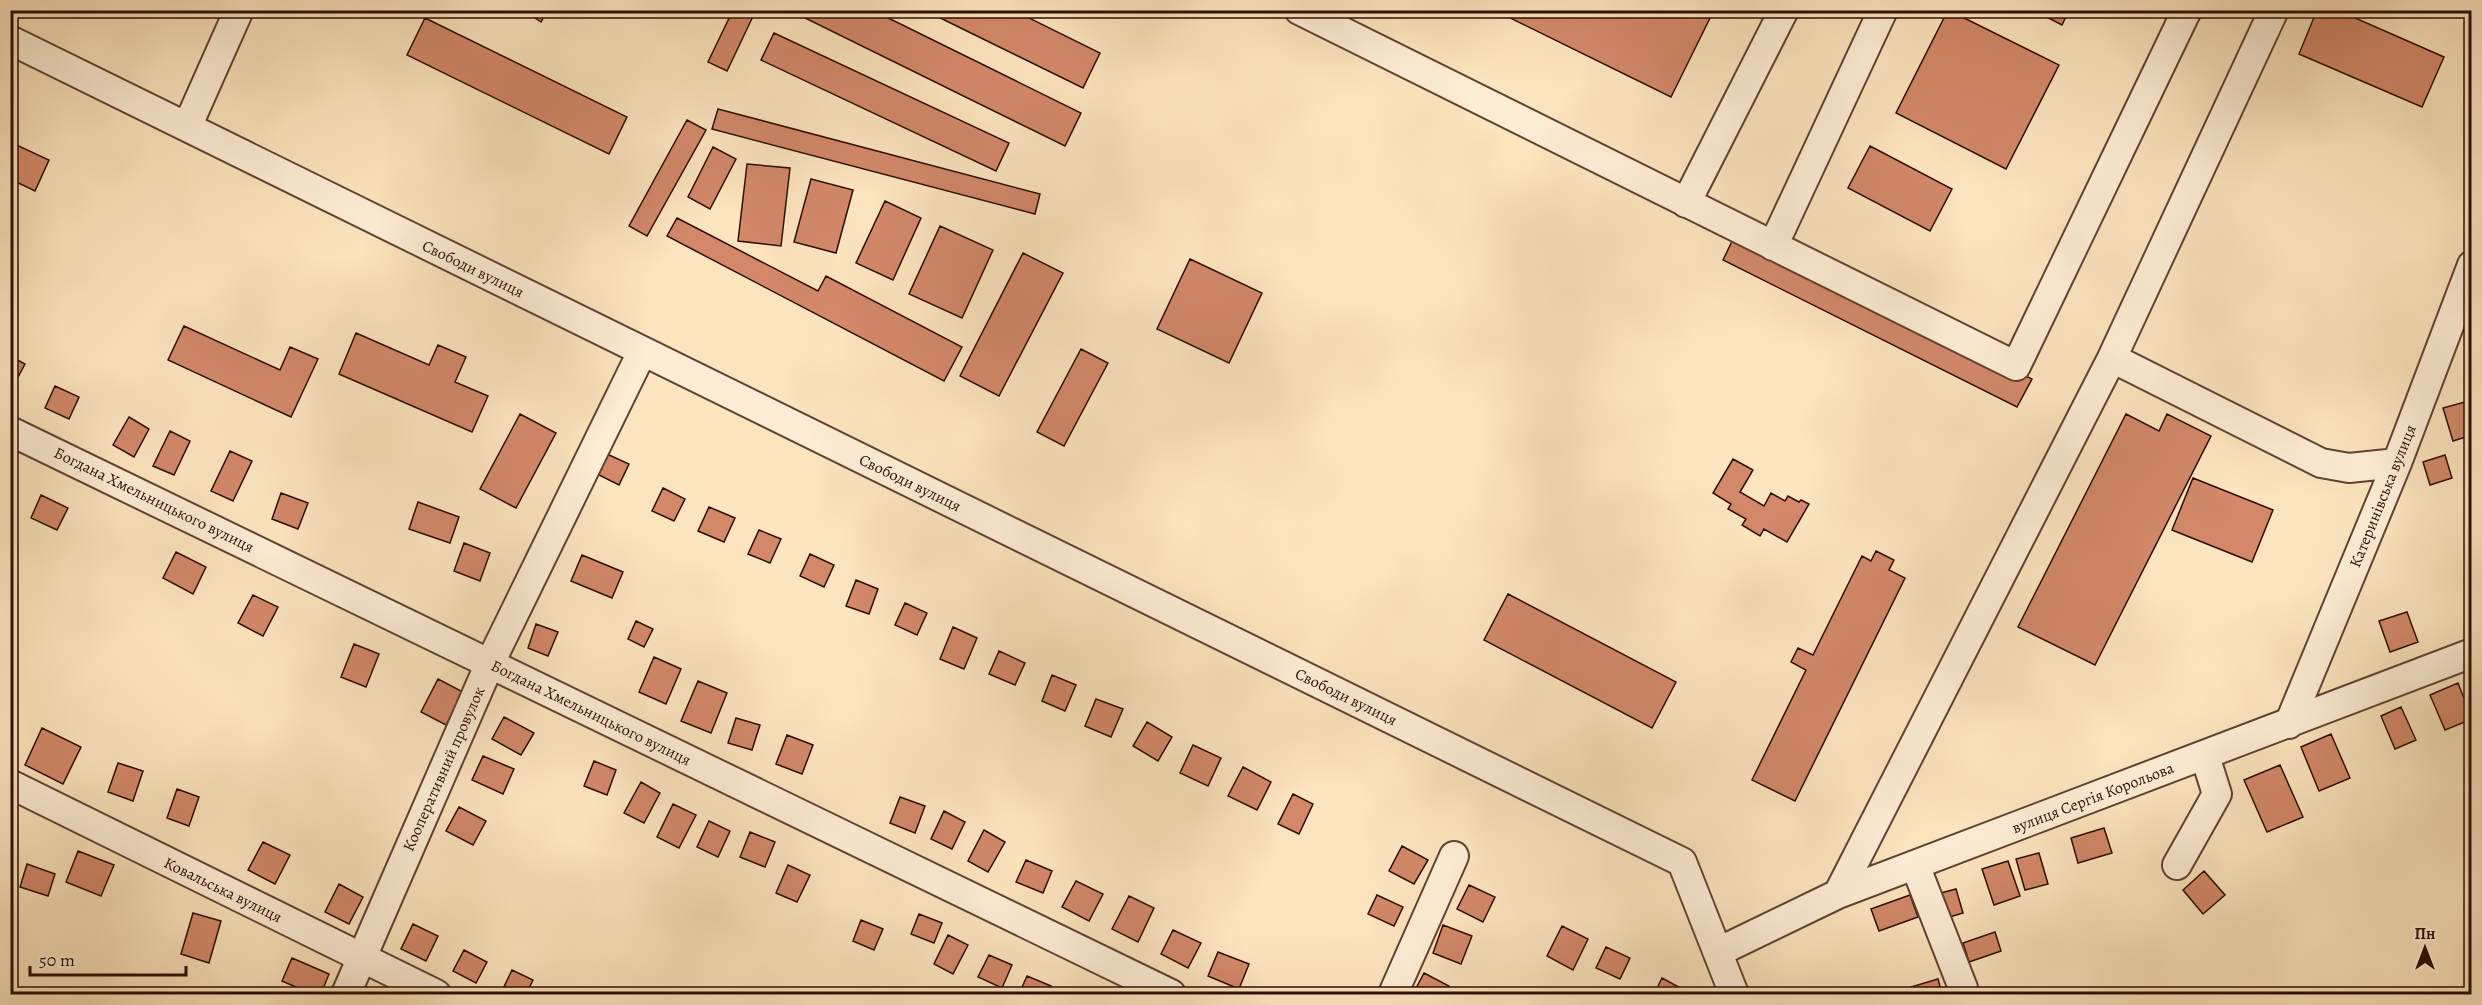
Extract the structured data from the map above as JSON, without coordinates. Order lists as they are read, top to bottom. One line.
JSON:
{"streets":{"street":["Свободи вулиця","Катеринівська вулиця","Богдана Хмельницького вулиця","Кооперативний провулок","вулиця Сергія Корольова","Ковальська вулиця"]},"crossings":[["Свободи вулиця","Кооперативний провулок"],["Свободи вулиця","вулиця Сергія Корольова"],["Катеринівська вулиця","вулиця Сергія Корольова"],["Богдана Хмельницького вулиця","Кооперативний провулок"],["Кооперативний провулок","Ковальська вулиця"]],"scale_bar":"50 m","north":"top"}
